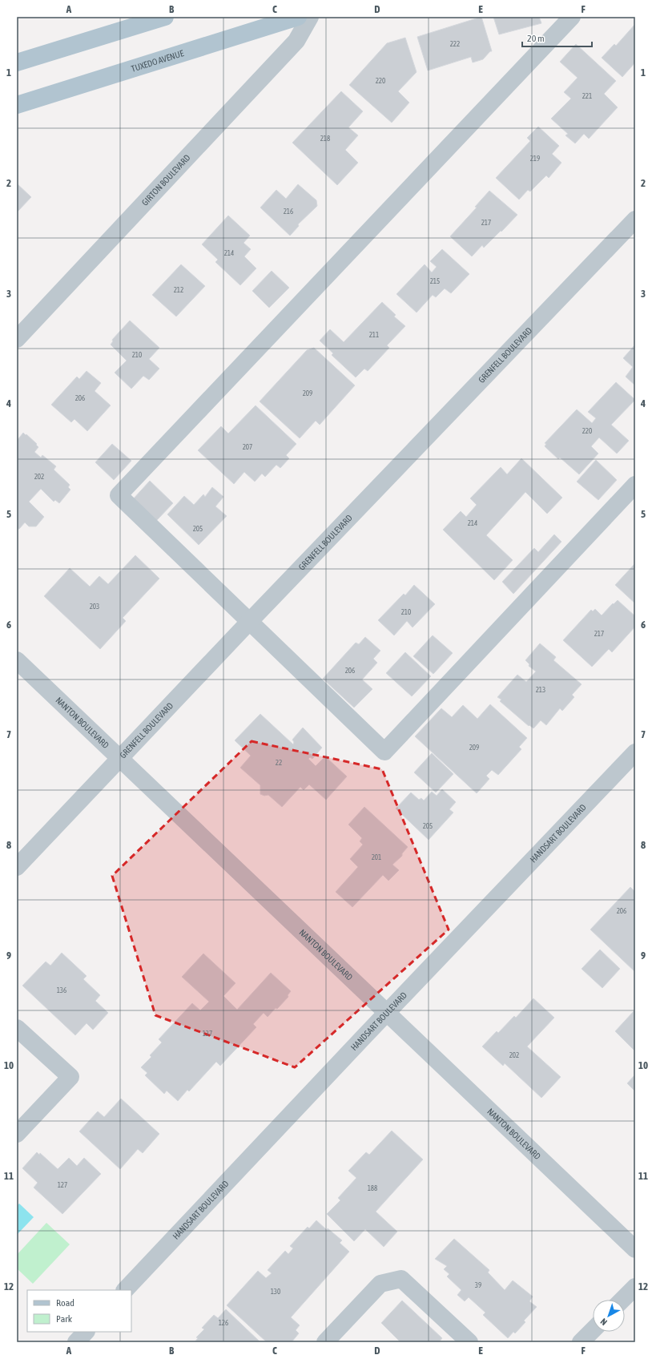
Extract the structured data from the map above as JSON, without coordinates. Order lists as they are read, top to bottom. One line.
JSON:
{"streets":{"main road":["TUXEDO AVENUE"],"street":["GIRTON BOULEVARD","GRENFELL BOULEVARD","NANTON BOULEVARD","HANDSART BOULEVARD"]},"crossings":[["GRENFELL BOULEVARD","NANTON BOULEVARD"],["NANTON BOULEVARD","HANDSART BOULEVARD"]],"house_numbers":["222","220","221","218","219","216","217","214","215","212","211","210","209","206","220","207","202","214","205","203","210","217","206","213","209","22","205","201","206","136","137","202","127","188","39","130","126"],"legend":["Road","Park"],"scale_bar":"20 m","north":"bottom left","grid":{"columns":["A","B","C","D","E","F"],"rows":["1","2","3","4","5","6","7","8","9","10","11","12"]}}
